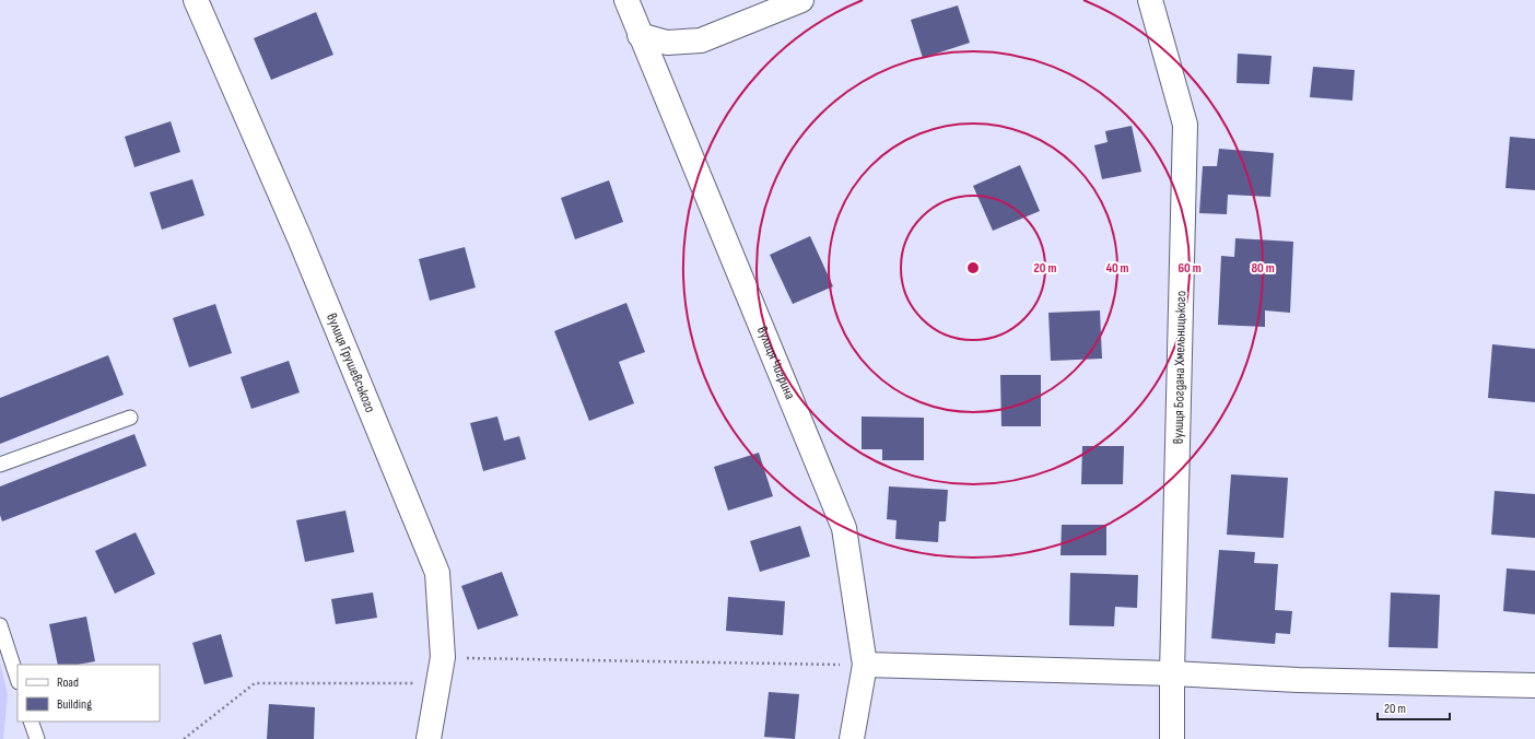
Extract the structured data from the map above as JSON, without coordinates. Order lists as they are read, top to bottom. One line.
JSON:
{"streets":{"street":["вулиця Грушевського","вулиця Чигрина","вулиця Богдана Хмельницького"]},"legend":["Road","Building"],"scale_bar":"20 m","rings":["20 m","40 m","60 m","80 m"]}
